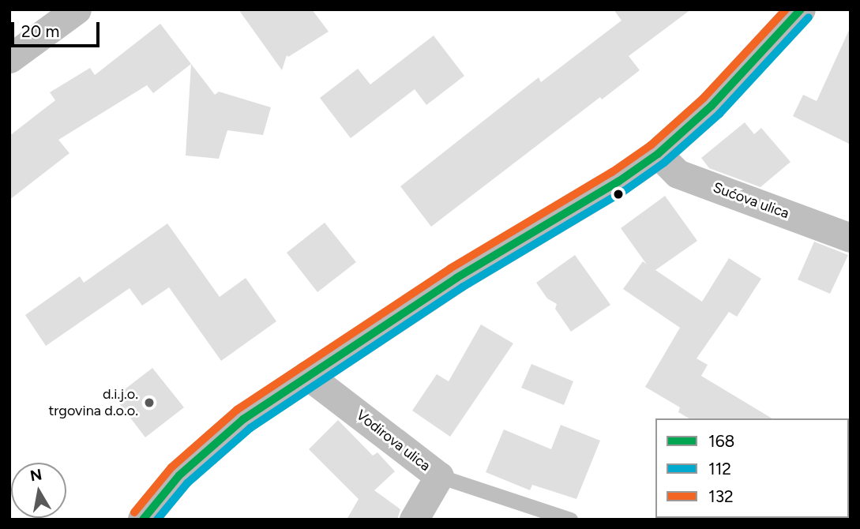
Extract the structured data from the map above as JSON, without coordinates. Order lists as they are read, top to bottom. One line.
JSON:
{"streets":{"street":["Sućova ulica","Vodirova ulica"]},"places":["d.i.j.o. trgovina d.o.o."],"lines":["transit line 168","transit line 132","transit line 112"],"legend":["168","112","132"],"scale_bar":"20 m","north":"top"}
